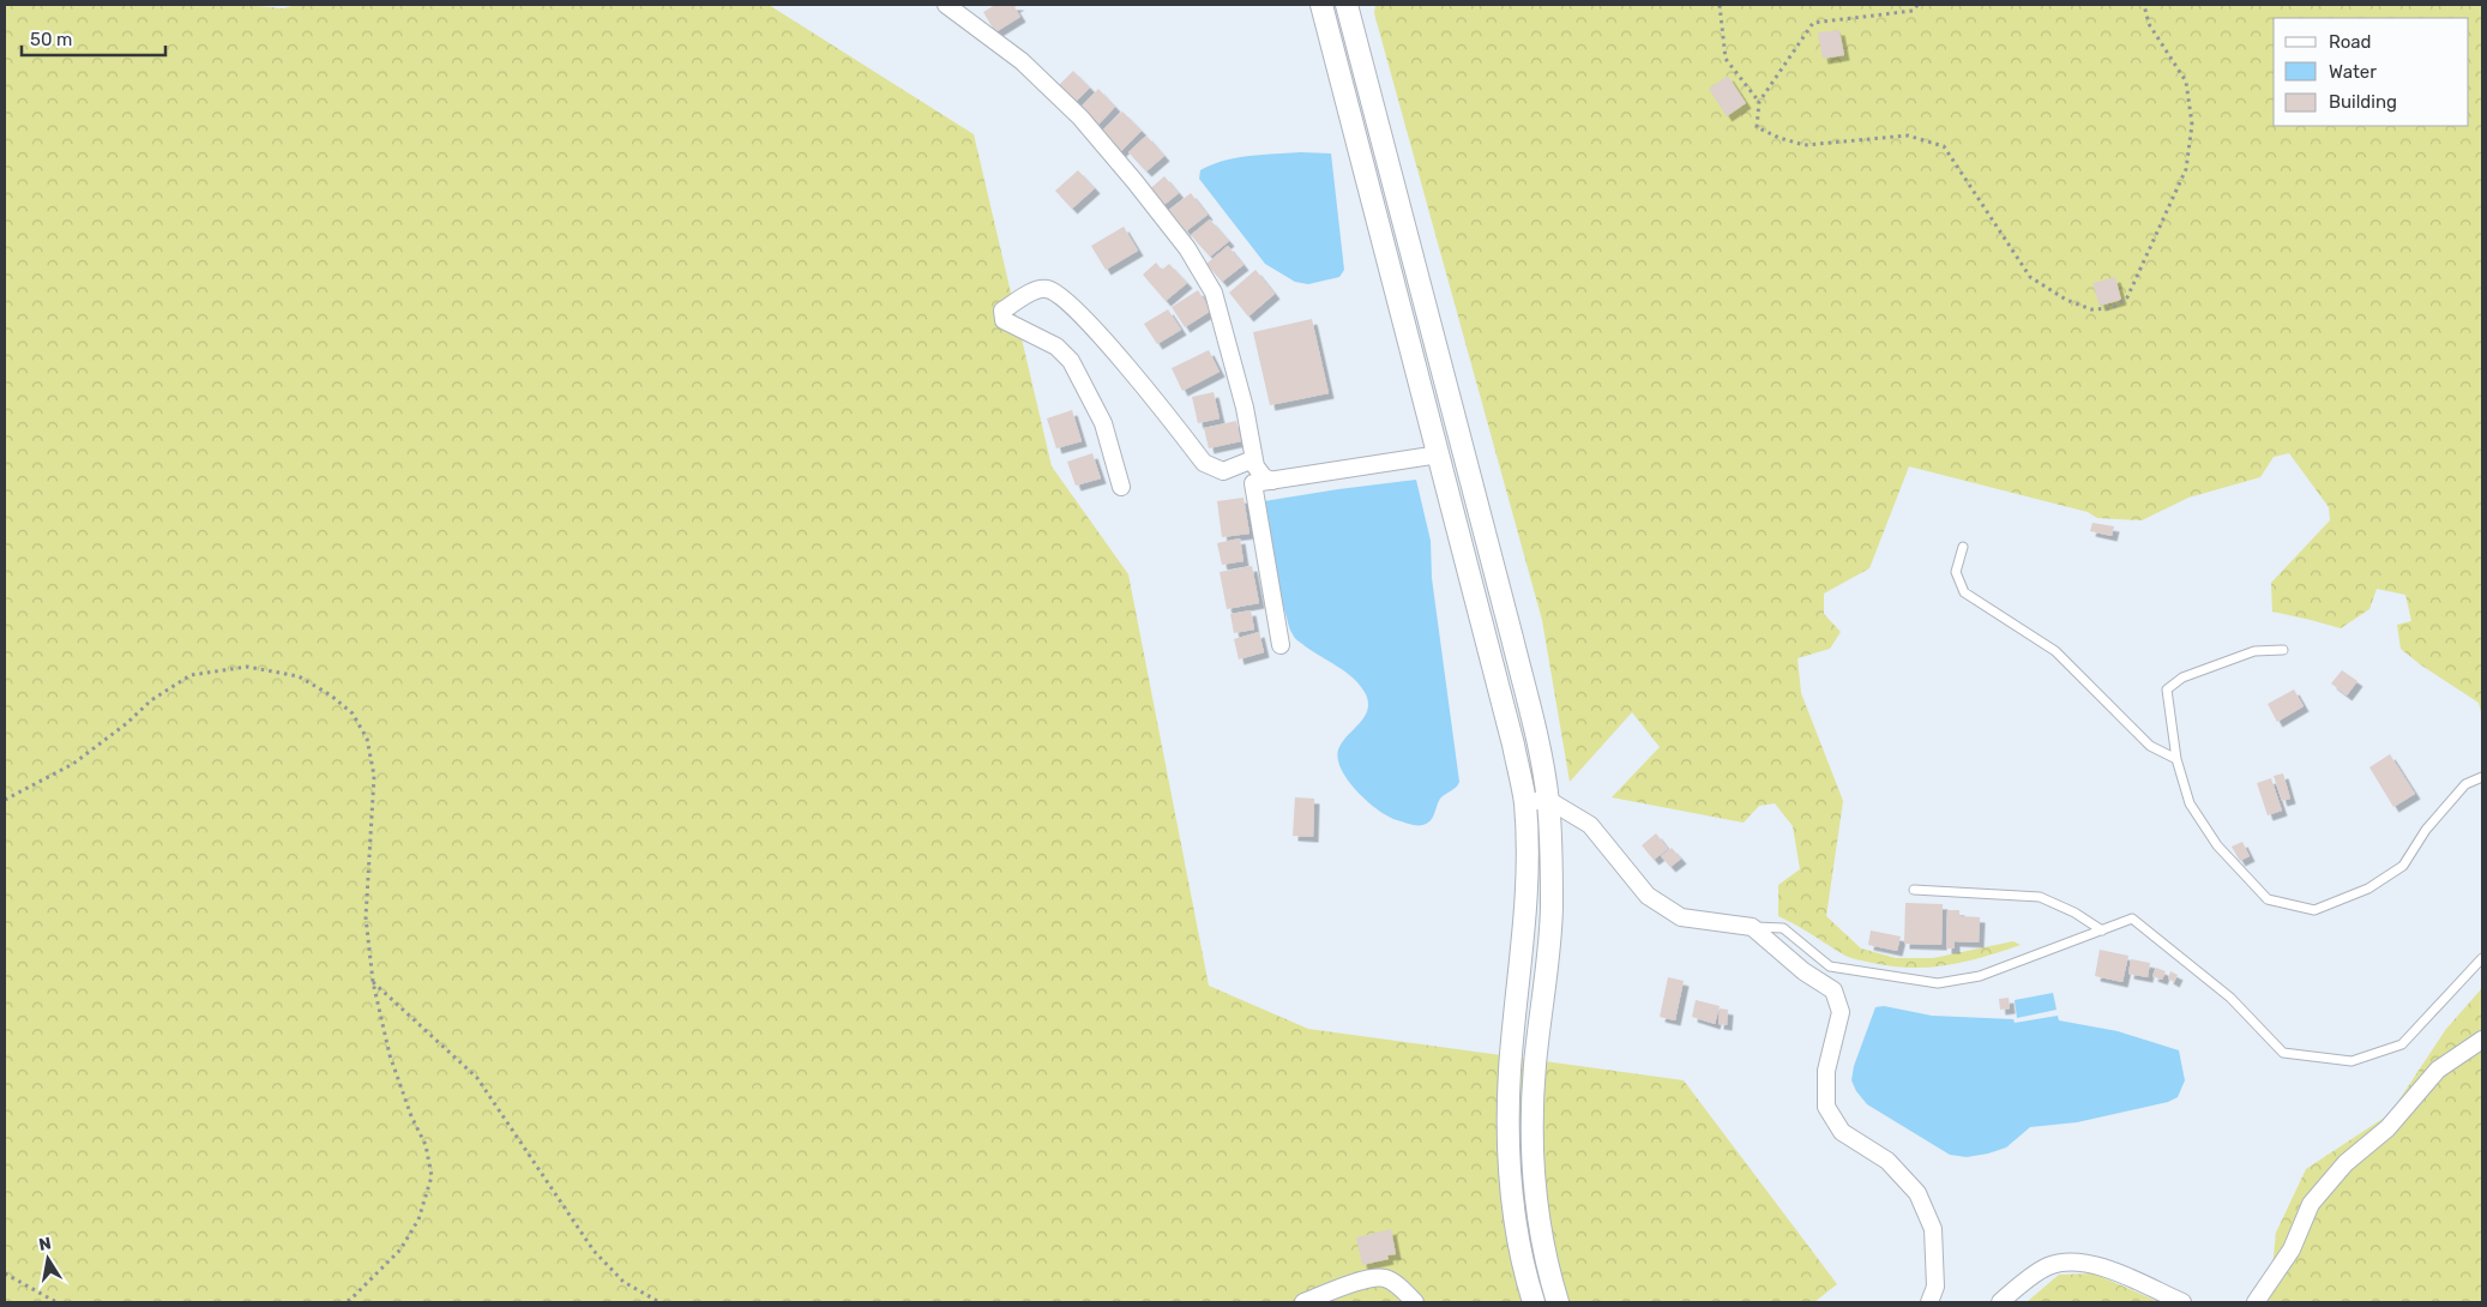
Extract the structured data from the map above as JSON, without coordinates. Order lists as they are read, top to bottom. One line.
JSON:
{"legend":["Road","Water","Building"],"scale_bar":"50 m","north":"top"}
